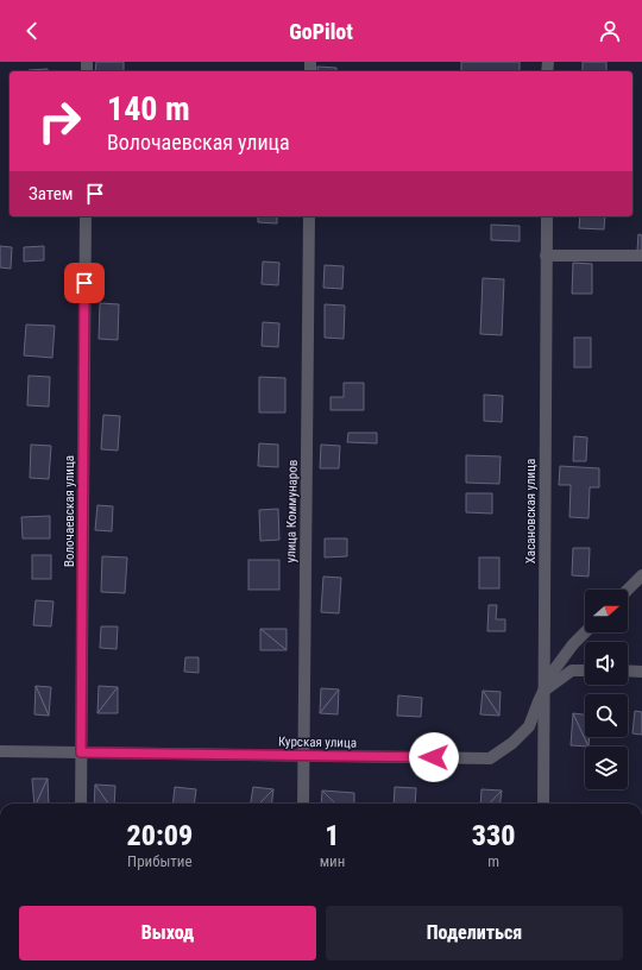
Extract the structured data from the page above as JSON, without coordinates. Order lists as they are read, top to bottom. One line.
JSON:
{"streets":{"street":["Волочаевская улица","улица Коммунаров","Хасановская улица","Курская улица"]},"crossings":[["Волочаевская улица","Курская улица"],["улица Коммунаров","Курская улица"],["Хасановская улица","Курская улица"]],"north":"right","page":{"header":"GoPilot","turn":["140 m","Волочаевская улица"],"then":"Затем","eta":["20:09","Прибытие","1","мин","330","m"],"buttons":["Выход","Поделиться"]}}
